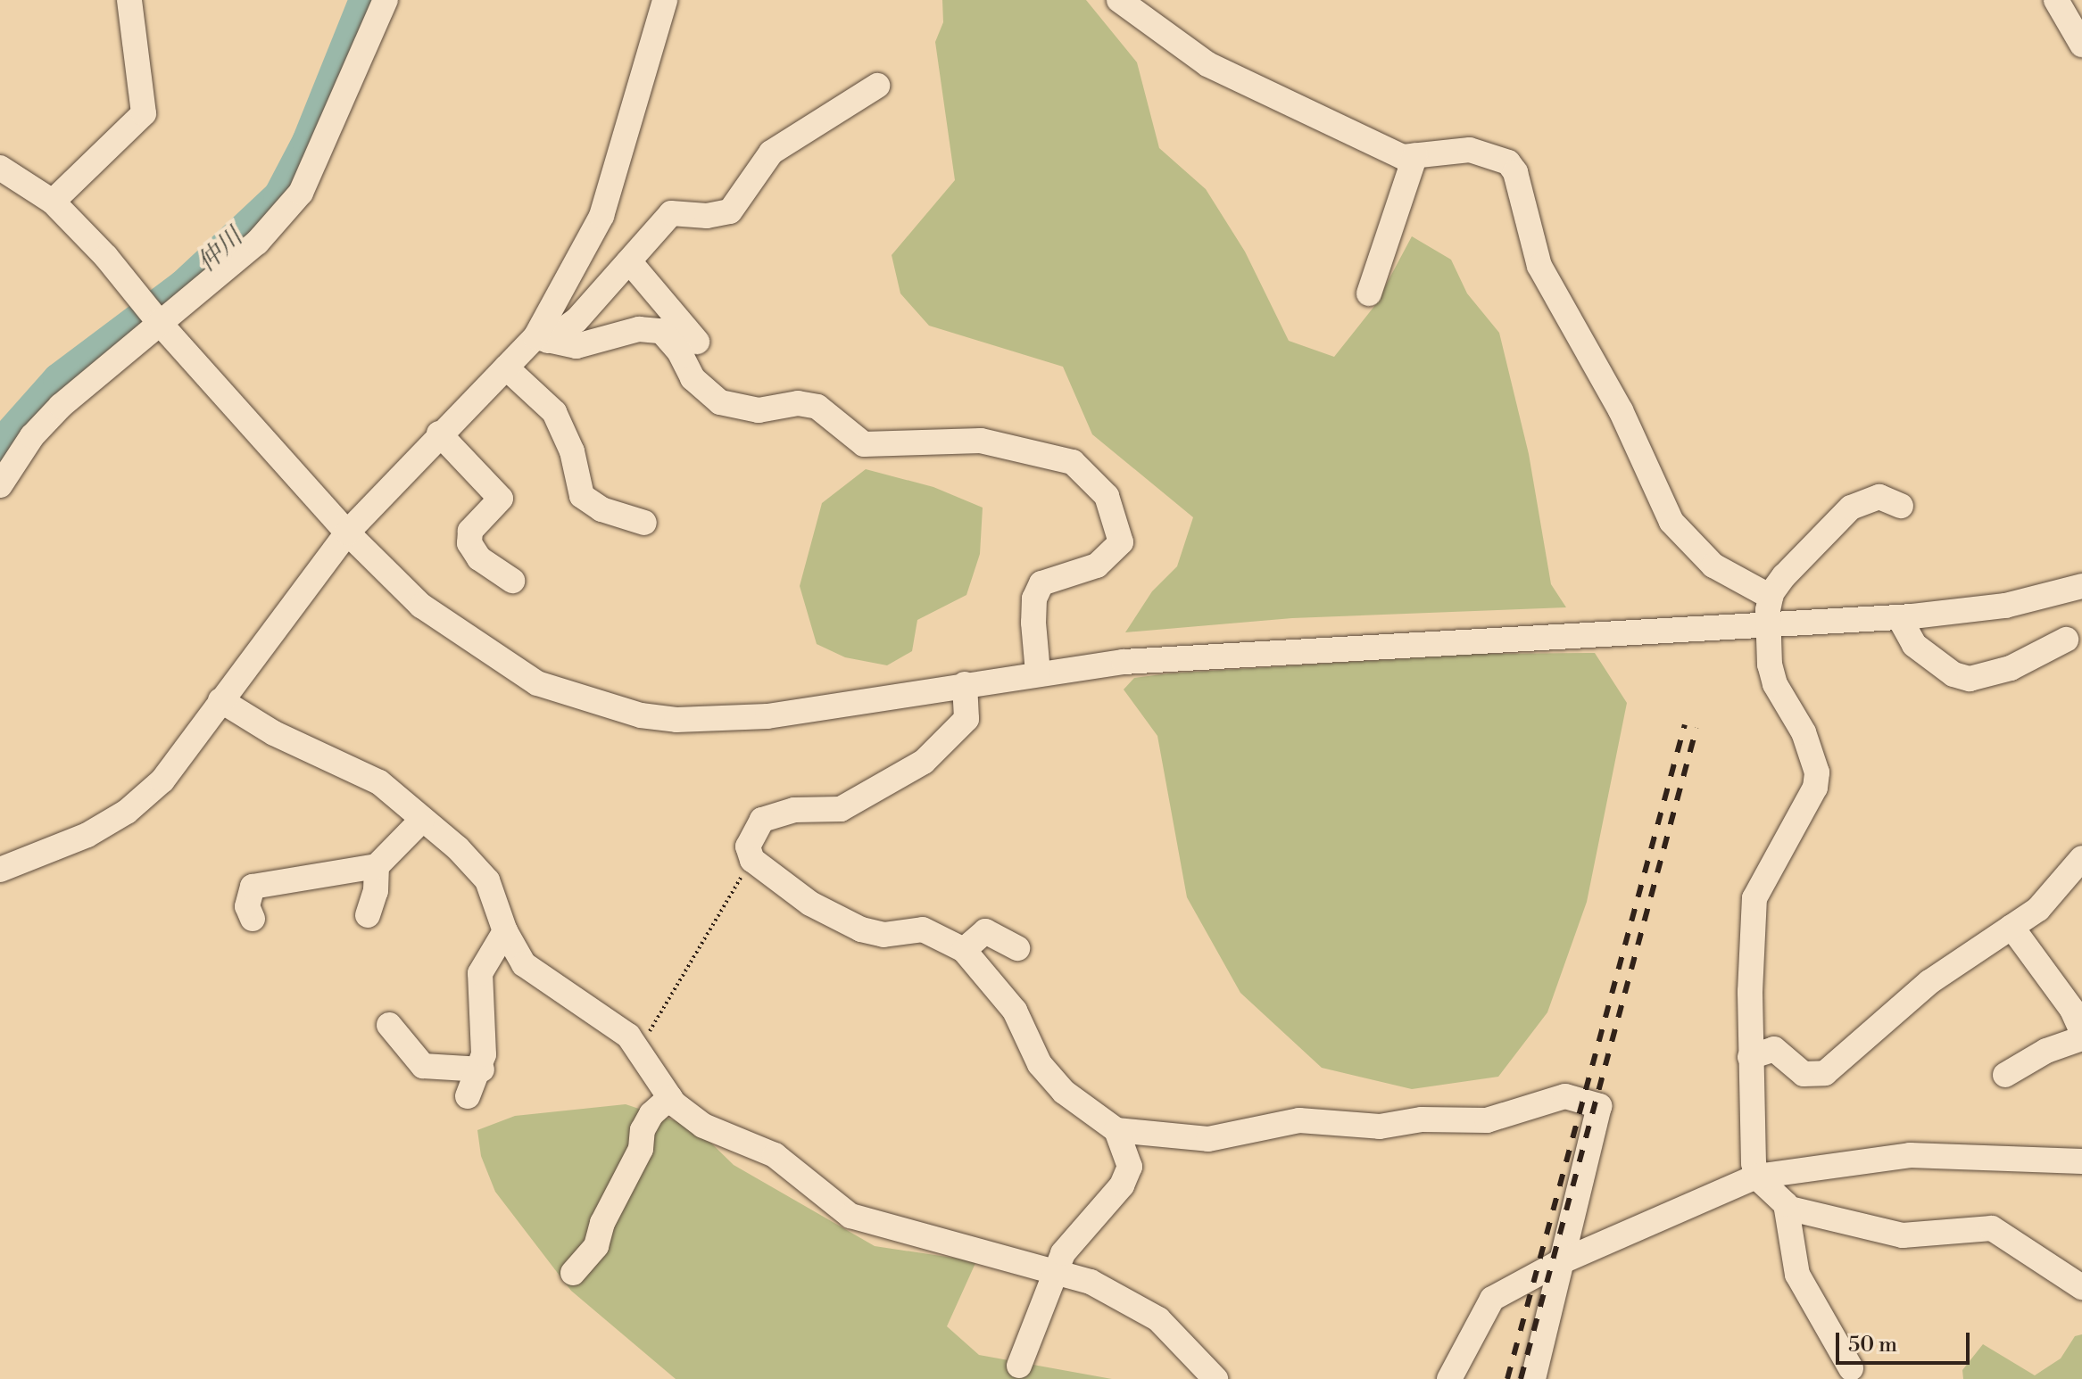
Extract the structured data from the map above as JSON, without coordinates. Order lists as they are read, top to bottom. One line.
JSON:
{"water":["仲川"],"scale_bar":"50 m"}
